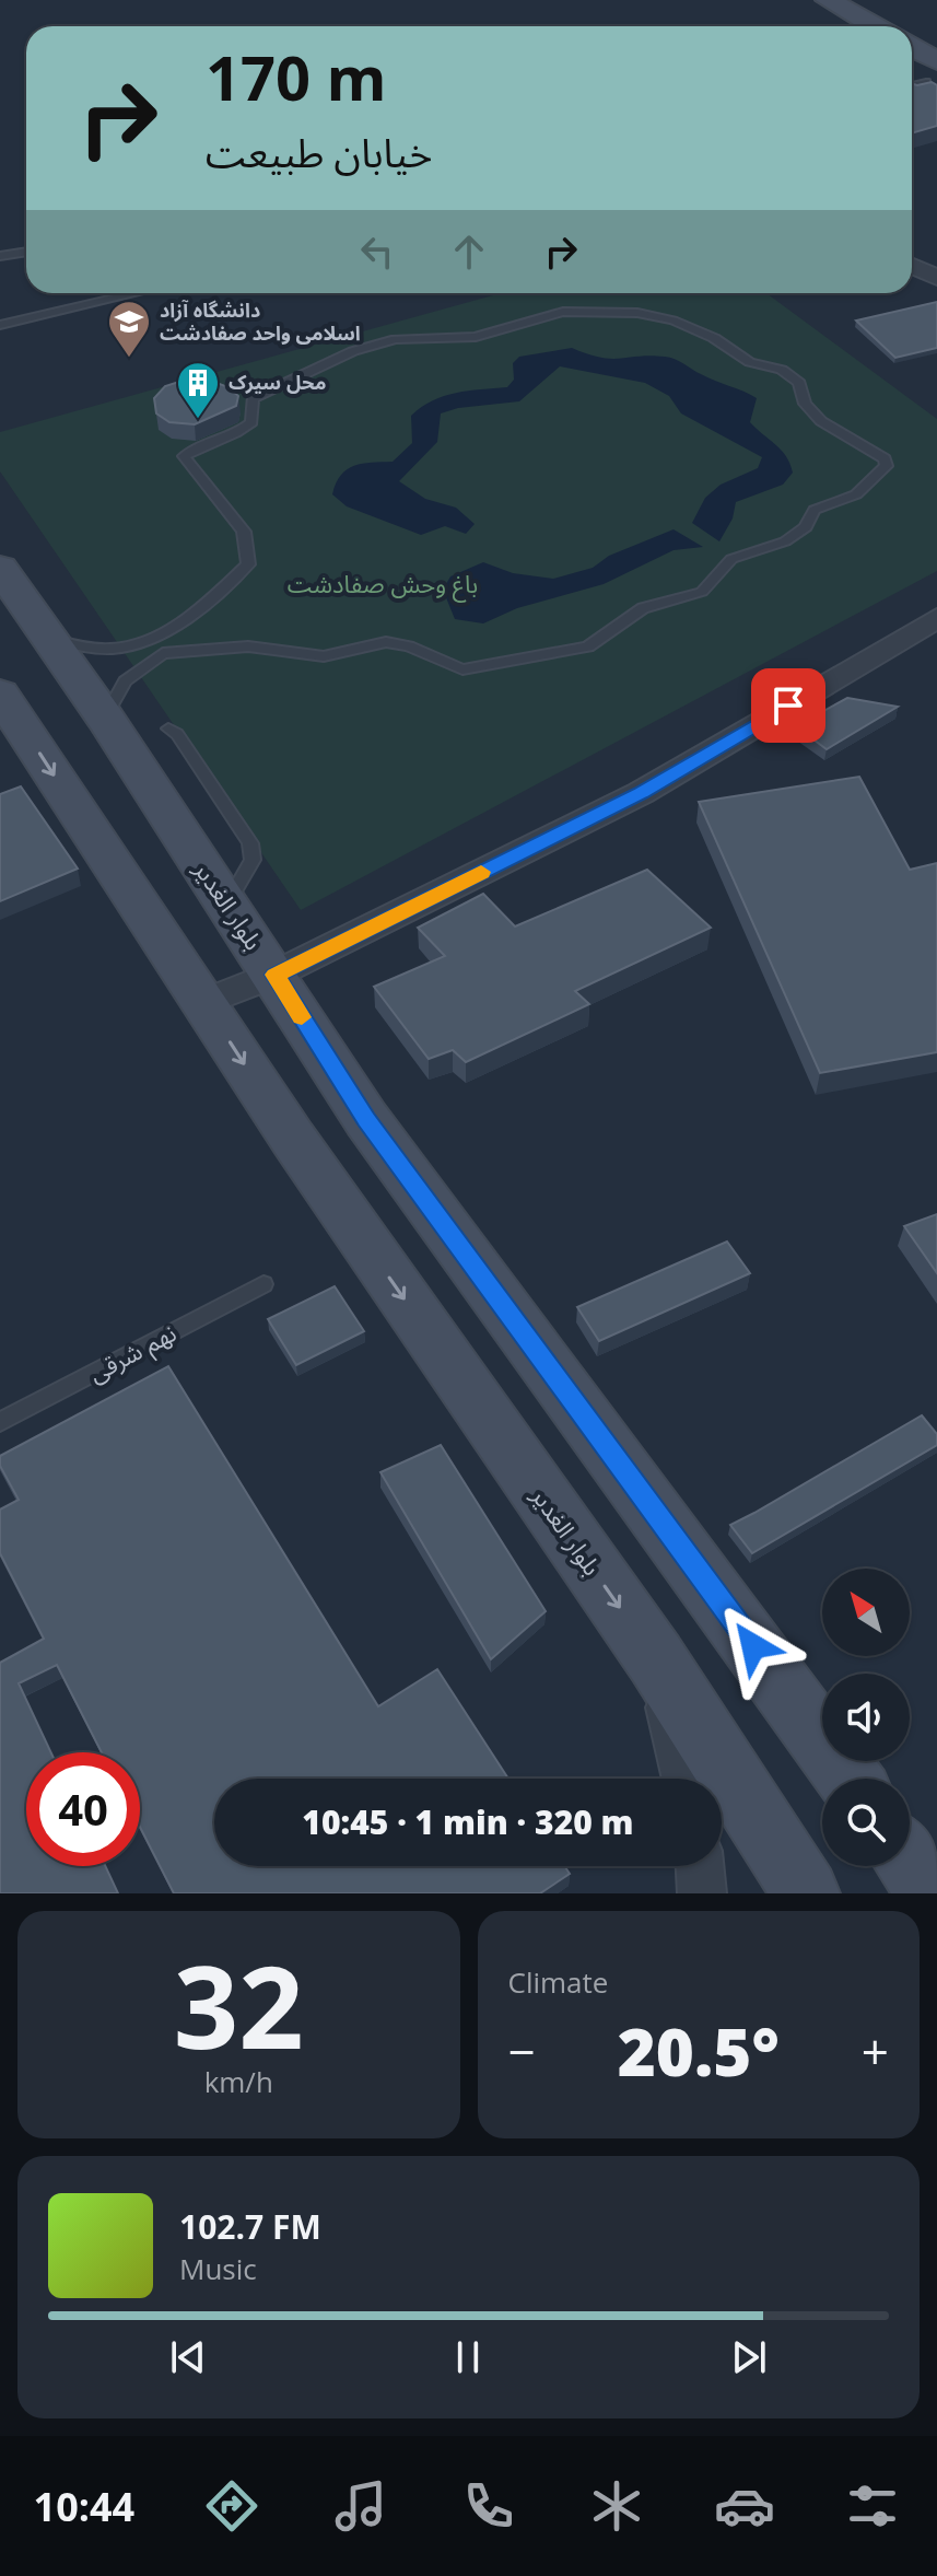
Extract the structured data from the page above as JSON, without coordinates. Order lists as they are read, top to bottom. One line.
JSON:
{"streets":{"street":["بلوار الغدیر"],"lane":["نهم شرقی"]},"parks":["باغ وحش صفادشت"],"places":{"school or university":["دانشگاه آزاد اسلامی واحد صفادشت"],"building":["محل سیرک"]},"north":"top left","page":{"turn":["170 m","خیابان طبیعت"],"limit":"40","trip":"10:45 · 1 min · 320 m","tile":[["32","km/h"],"Climate"],"heat":["−","20.5°","+"],"song":["102.7 FM","Music"],"tabs":"10:44"}}
